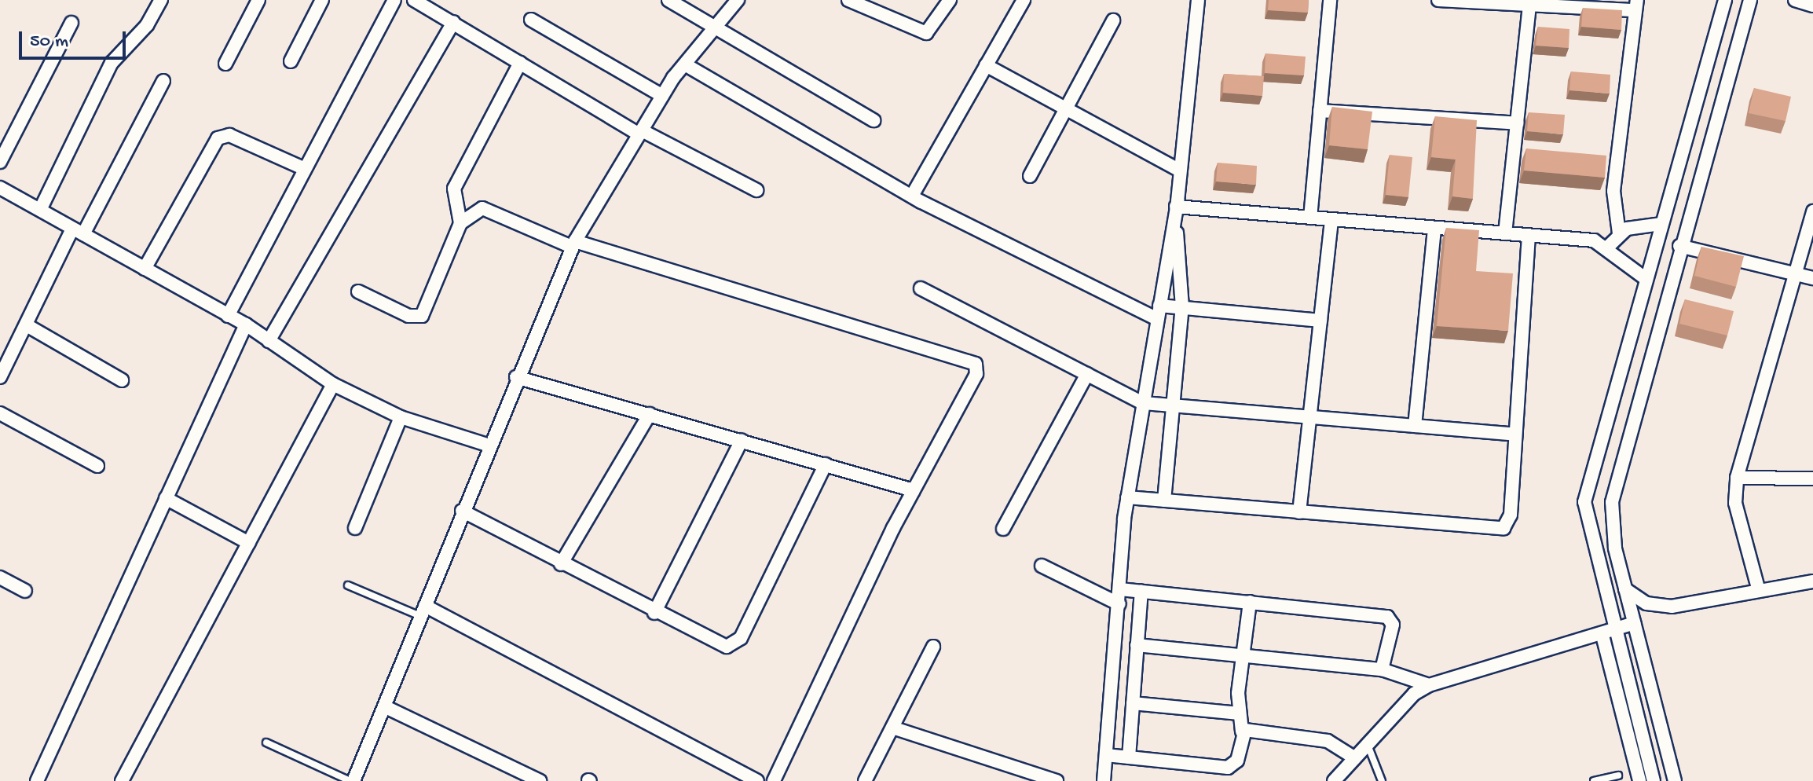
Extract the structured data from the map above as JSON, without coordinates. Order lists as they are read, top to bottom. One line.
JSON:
{"scale_bar":"50 m"}
